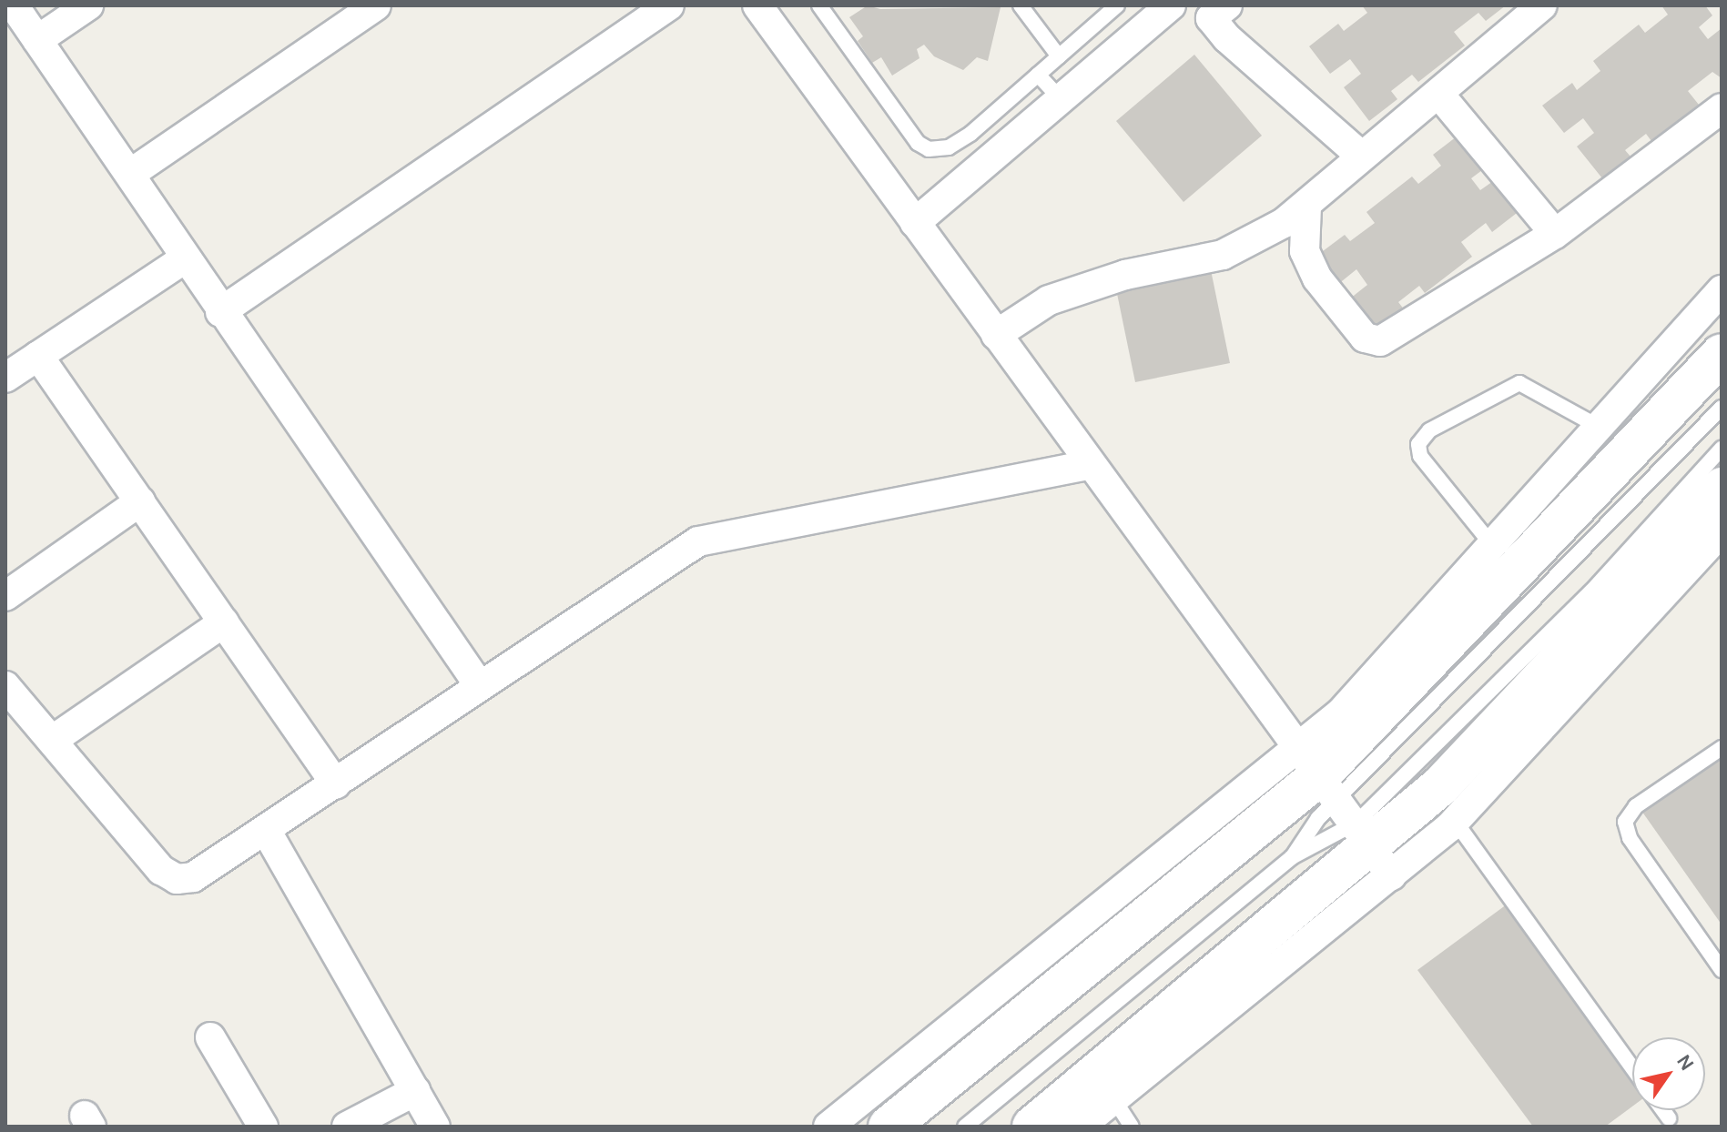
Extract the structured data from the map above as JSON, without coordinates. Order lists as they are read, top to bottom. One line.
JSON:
{"north":"top right"}
